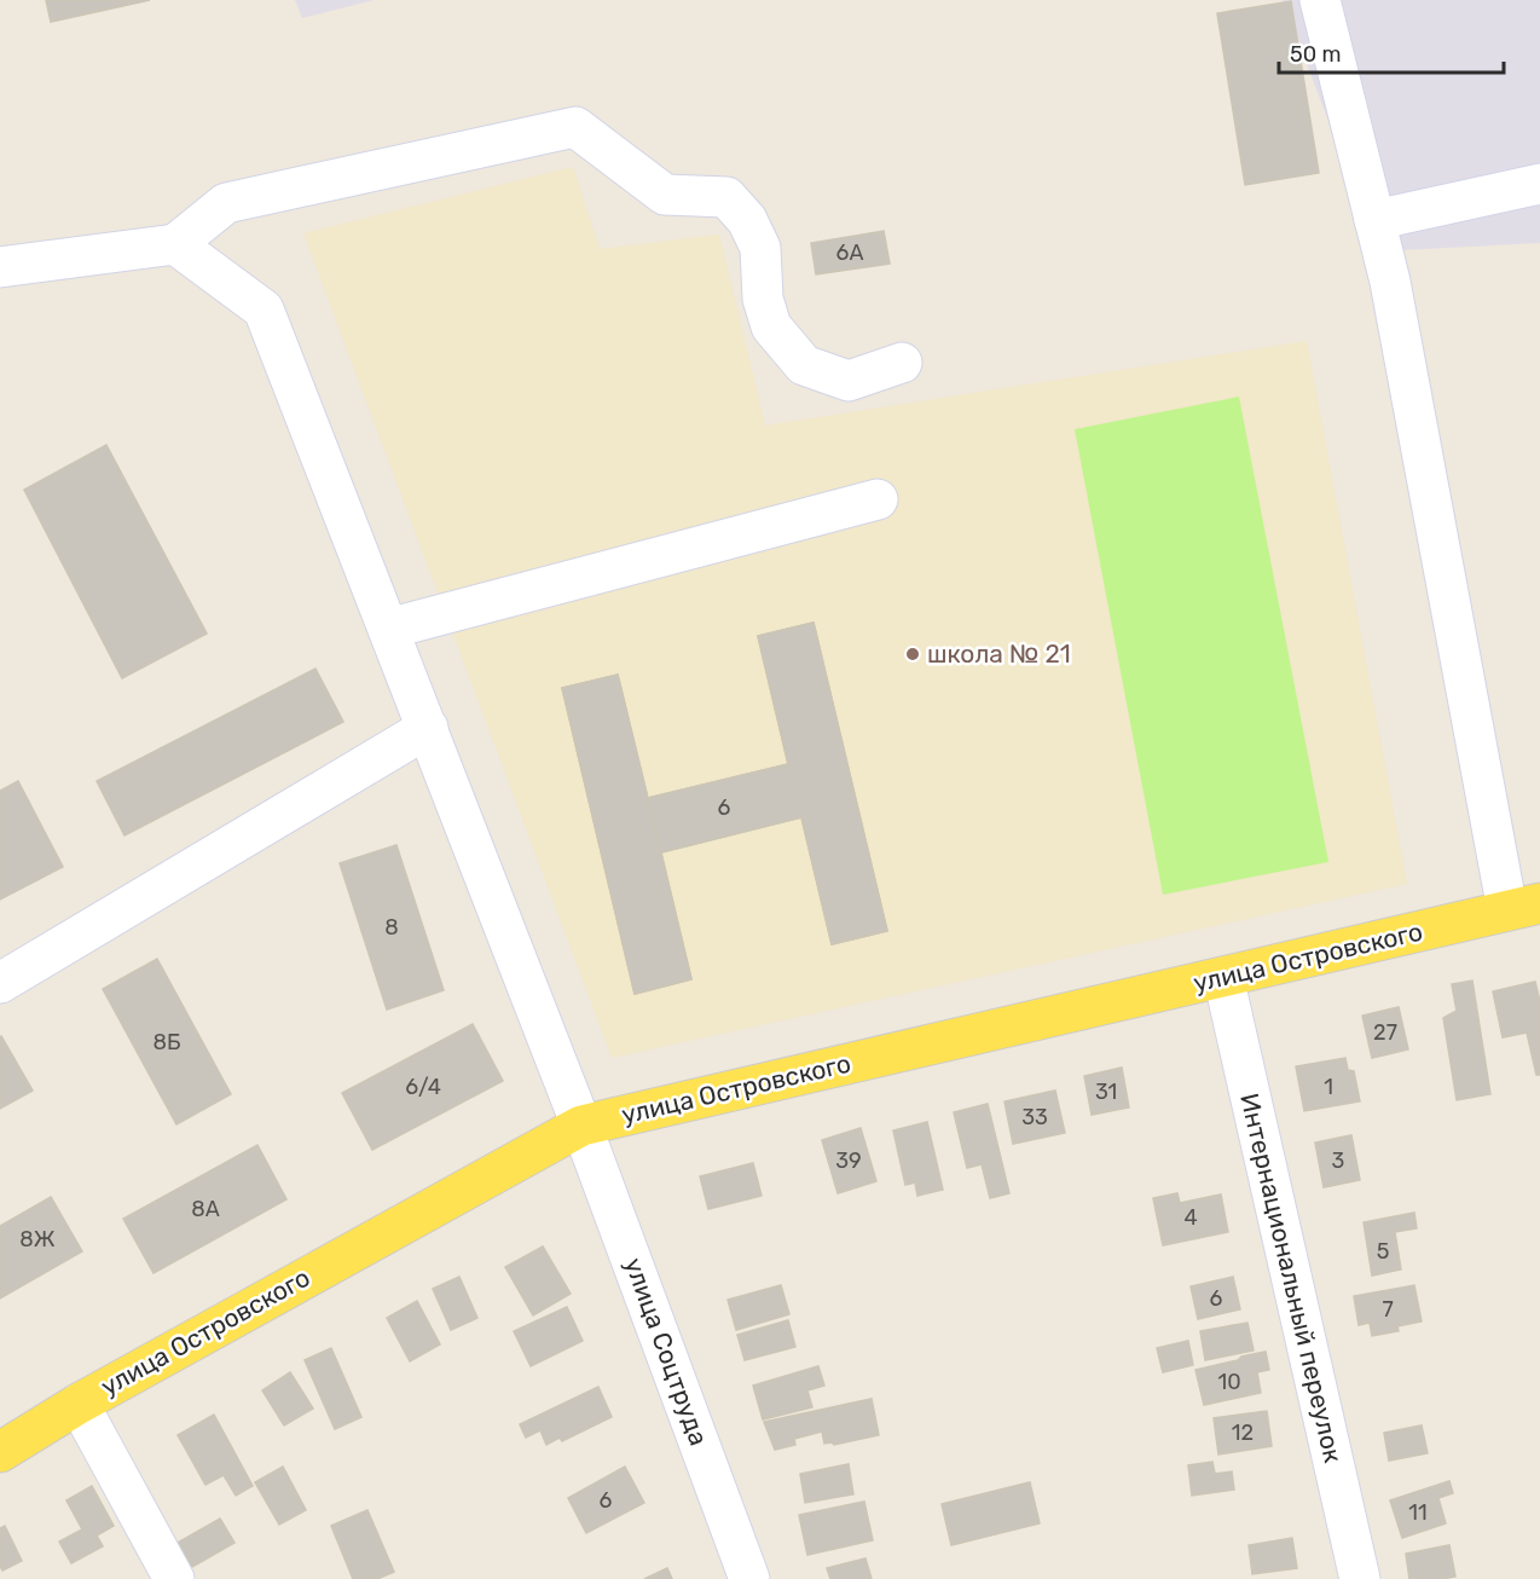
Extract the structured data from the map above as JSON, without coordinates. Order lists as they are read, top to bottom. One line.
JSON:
{"streets":{"main road":["улица Островского"],"street":["Интернациональный переулок","улица Соцтруда"]},"crossings":[["улица Островского","Интернациональный переулок"],["улица Островского","улица Соцтруда"]],"places":["школа № 21"],"house_numbers":["6А","6","8","27","8Б","6/4","1","31","33","39","3","8А","4","8Ж","5","6","7","10","12","6","11"],"scale_bar":"50 m"}
